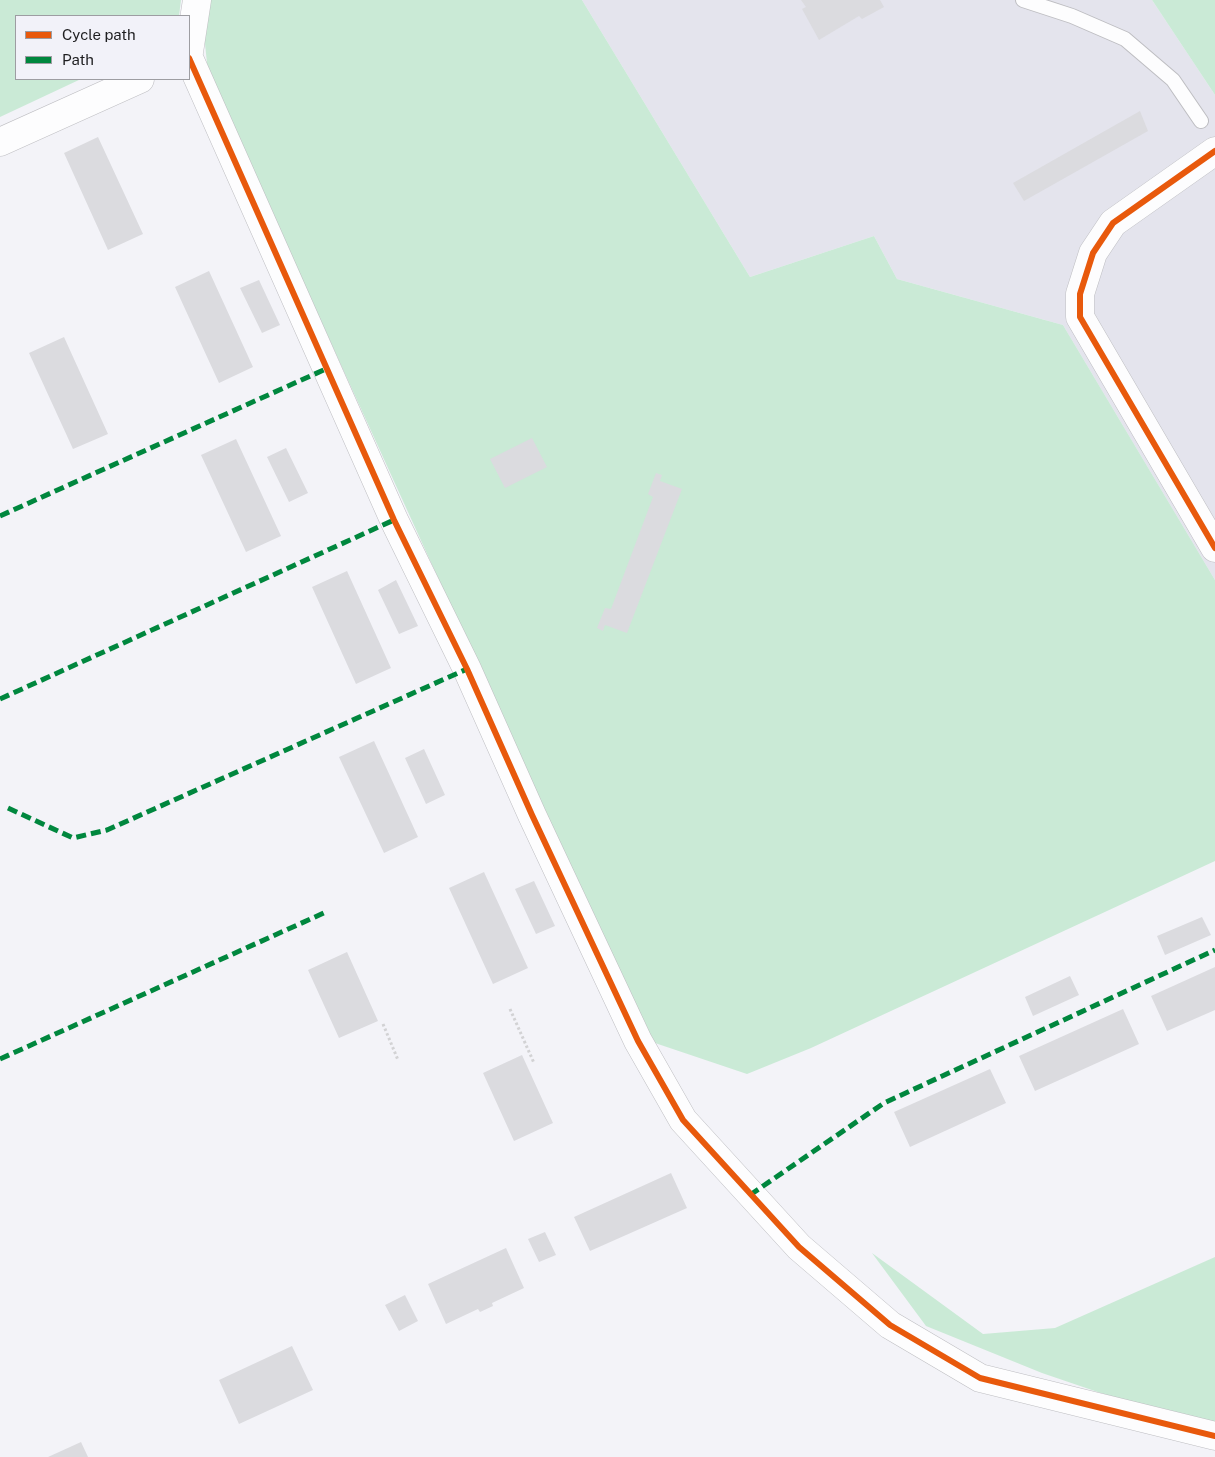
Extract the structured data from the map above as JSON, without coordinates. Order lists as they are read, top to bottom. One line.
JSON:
{"legend":["Cycle path","Path"]}
